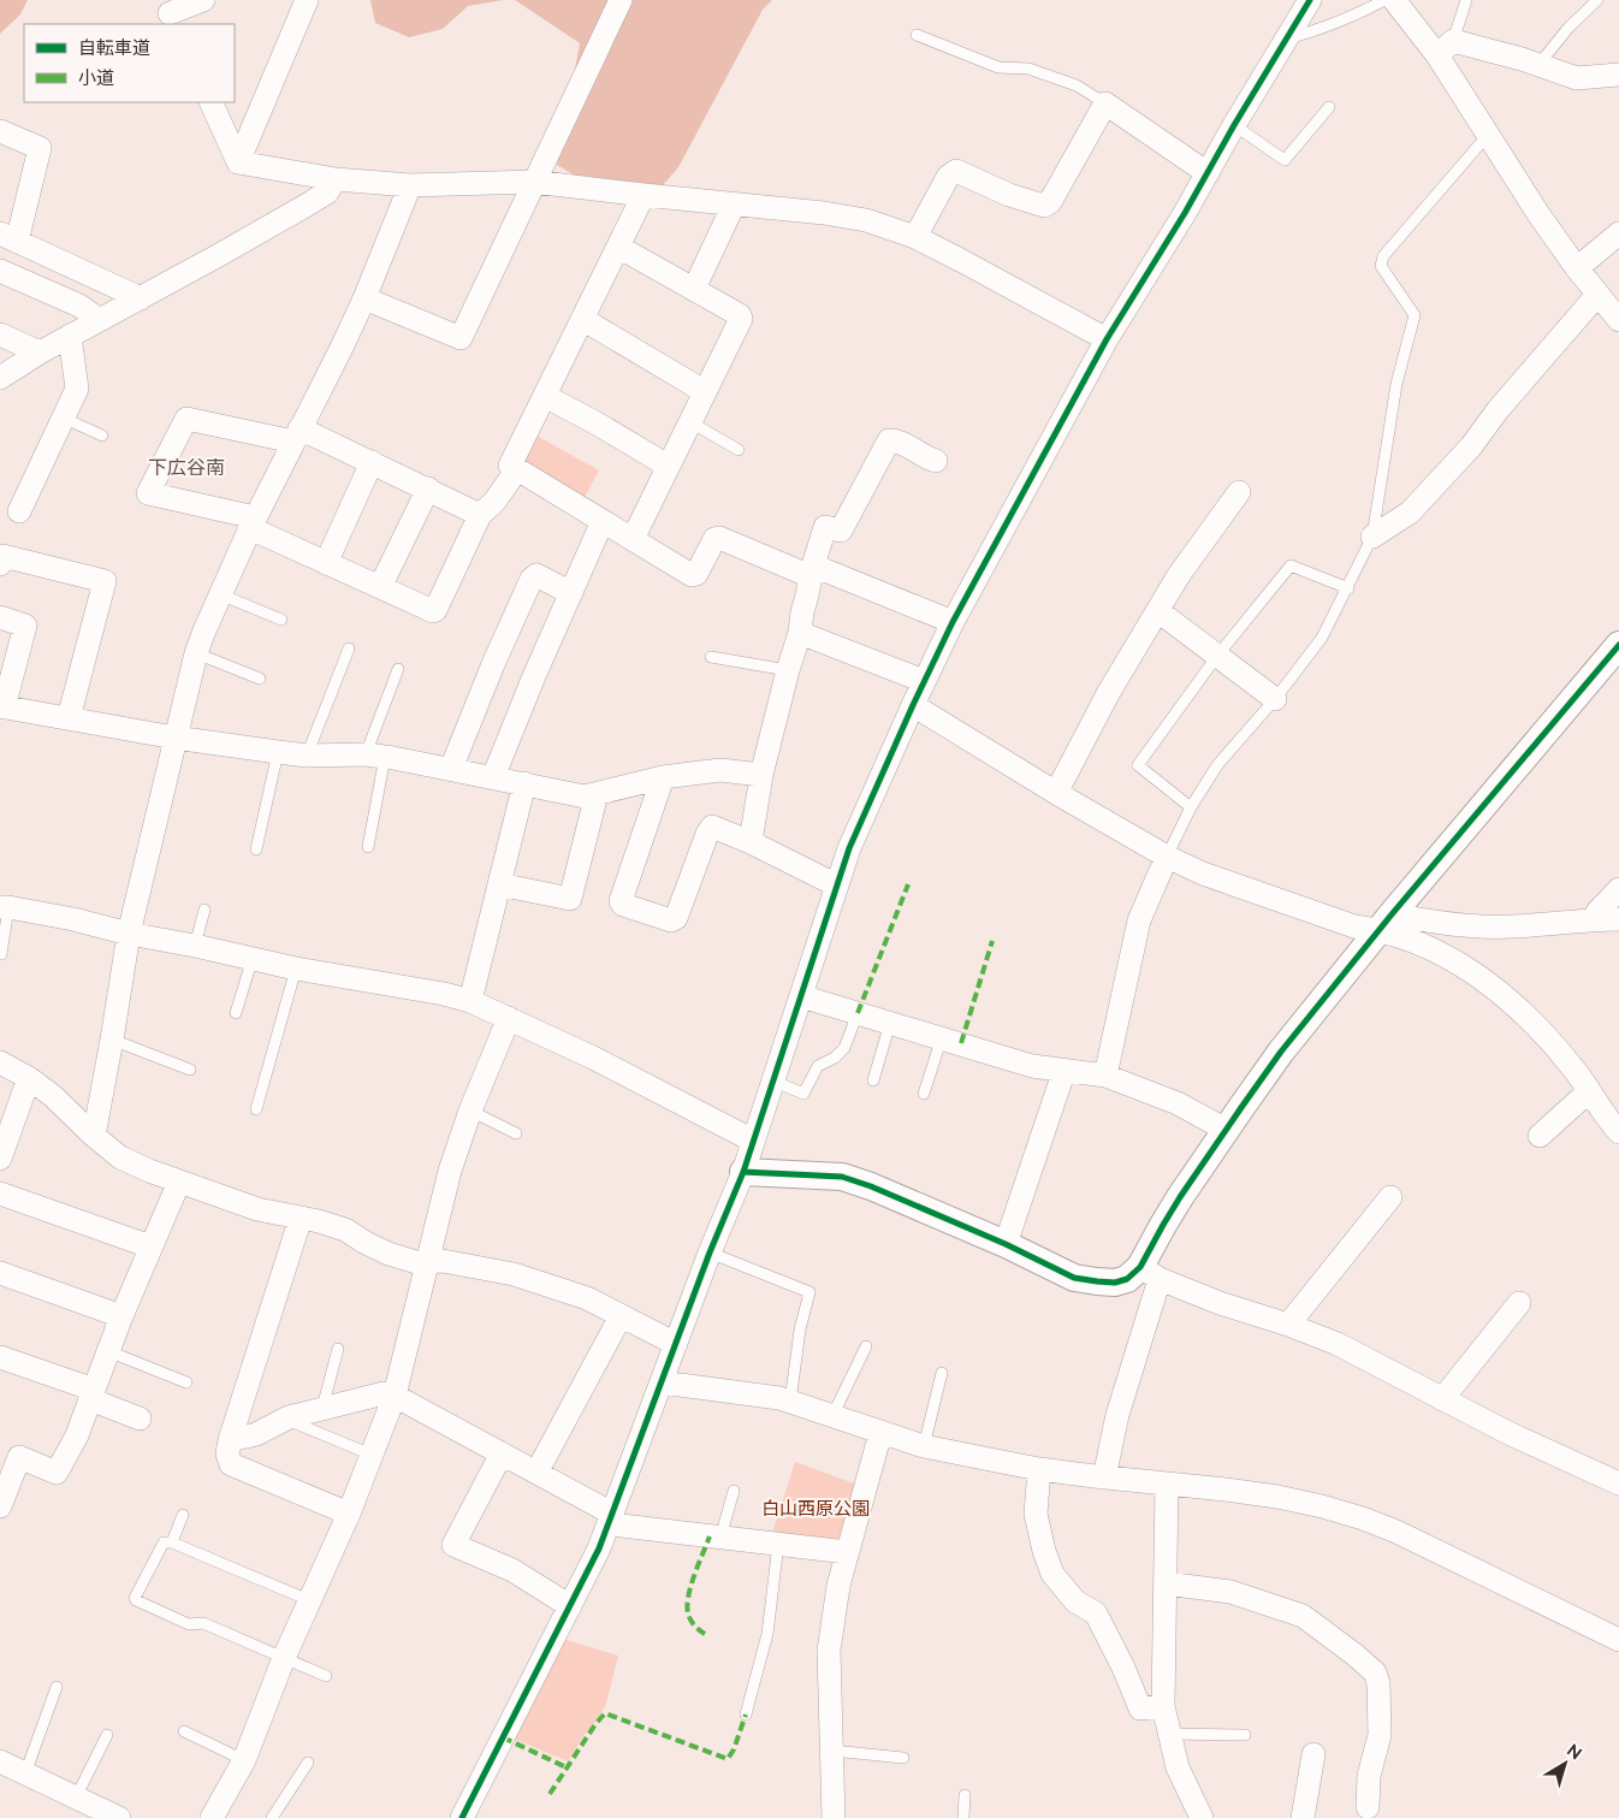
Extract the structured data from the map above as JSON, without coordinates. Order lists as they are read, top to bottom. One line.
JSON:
{"districts":["下広谷南"],"parks":["白山西原公園"],"legend":["自転車道","小道"],"north":"top right"}
